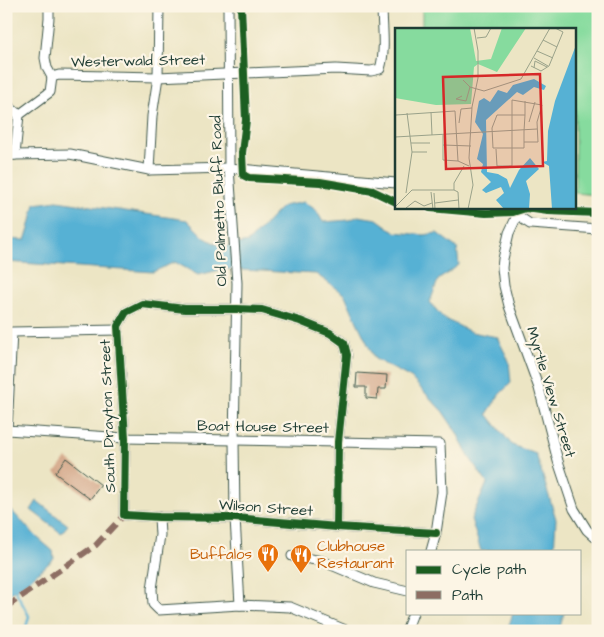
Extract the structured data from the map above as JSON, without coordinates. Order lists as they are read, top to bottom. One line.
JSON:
{"streets":{"street":["Westerwald Street","Old Palmetto Bluff Road","Myrtle View Street","South Drayton Street","Boat House Street","Wilson Street"]},"crossings":[["Westerwald Street","Old Palmetto Bluff Road"],["Old Palmetto Bluff Road","South Drayton Street"],["Old Palmetto Bluff Road","Boat House Street"],["Old Palmetto Bluff Road","Wilson Street"],["South Drayton Street","Boat House Street"],["South Drayton Street","Wilson Street"],["Boat House Street","Wilson Street"]],"places":{"restaurant":["Buffalos","Clubhouse Restaurant"]},"legend":["Cycle path","Path"]}
